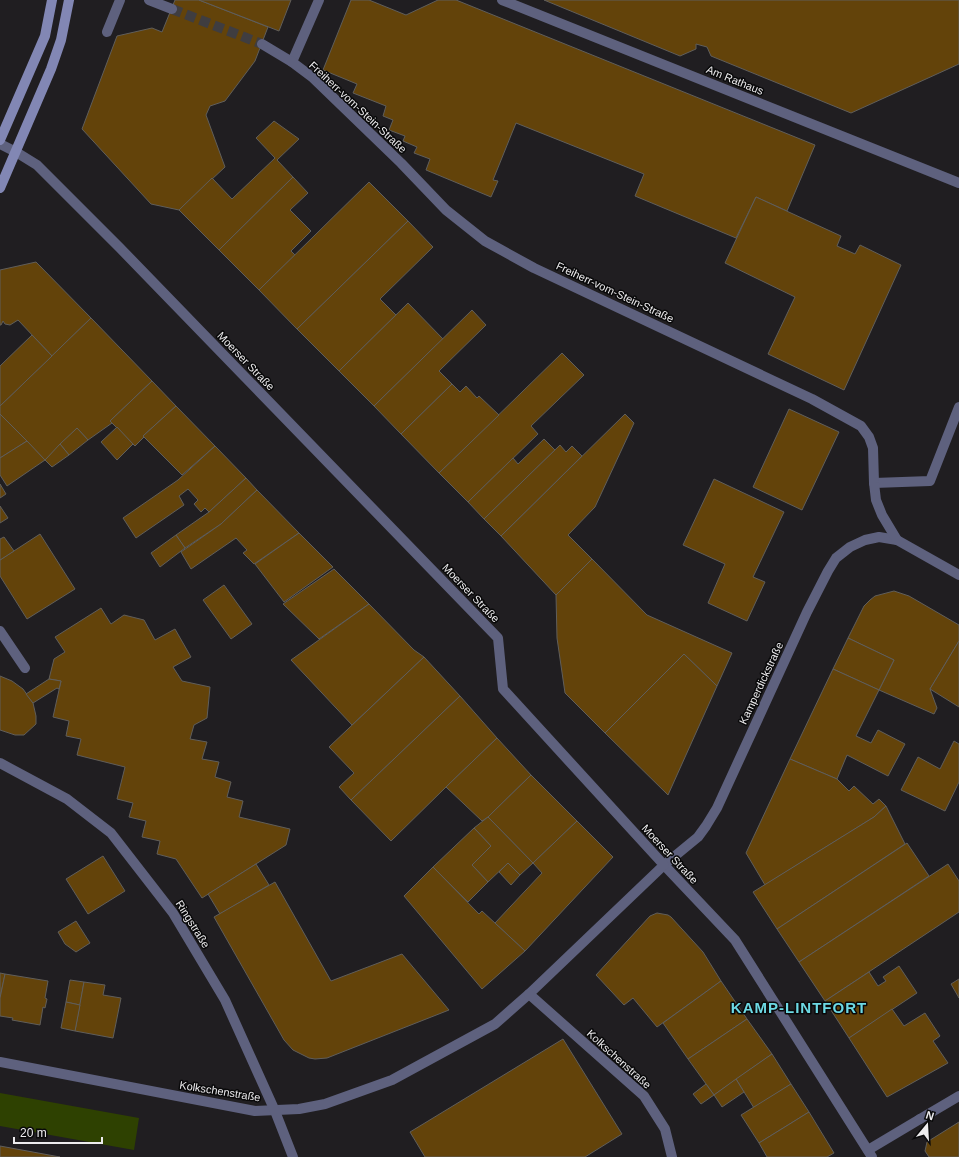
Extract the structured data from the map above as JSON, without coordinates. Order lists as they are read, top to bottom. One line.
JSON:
{"streets":{"street":["Am Rathaus","Freiherr-vom-Stein-Straße","Moerser Straße","Kamperdickstraße","Ringstraße","Kolkschenstraße"]},"crossings":[["Freiherr-vom-Stein-Straße","Kamperdickstraße"],["Moerser Straße","Kamperdickstraße"],["Moerser Straße","Kolkschenstraße"],["Kamperdickstraße","Kolkschenstraße"],["Ringstraße","Kolkschenstraße"]],"districts":["KAMP-LINTFORT"],"scale_bar":"20 m","north":"top"}
